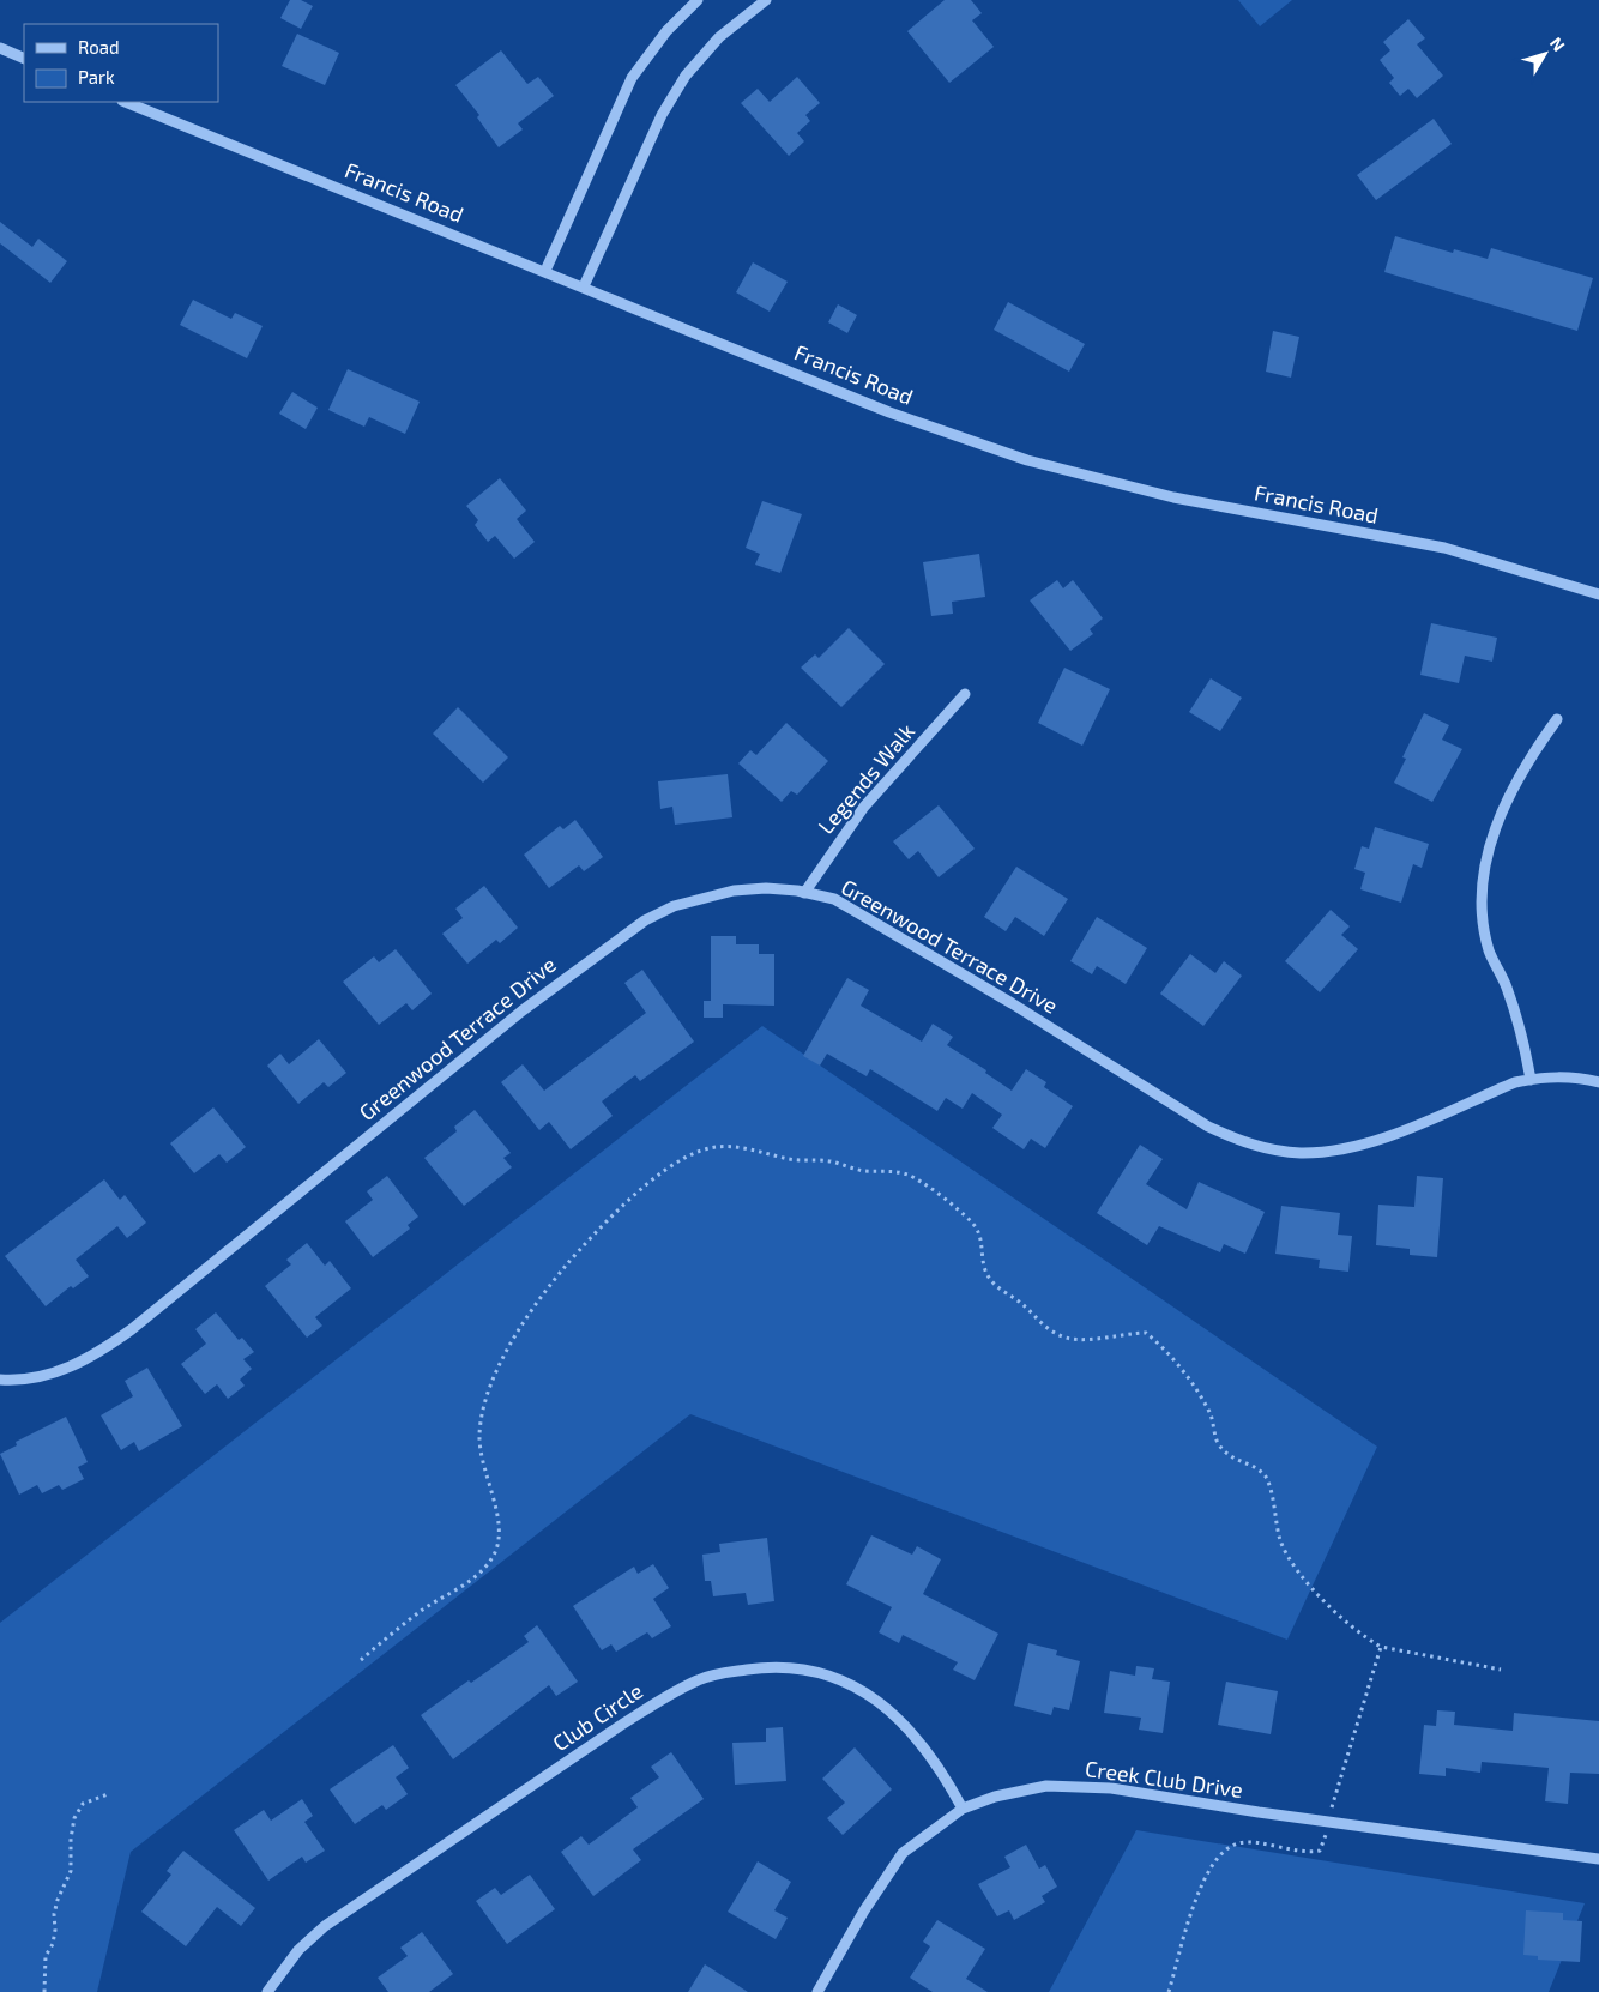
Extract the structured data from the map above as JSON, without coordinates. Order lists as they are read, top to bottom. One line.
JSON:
{"streets":{"street":["Francis Road","Legends Walk","Greenwood Terrace Drive","Club Circle","Creek Club Drive"]},"crossings":[["Legends Walk","Greenwood Terrace Drive"],["Club Circle","Creek Club Drive"]],"legend":["Road","Park"],"north":"top right"}
